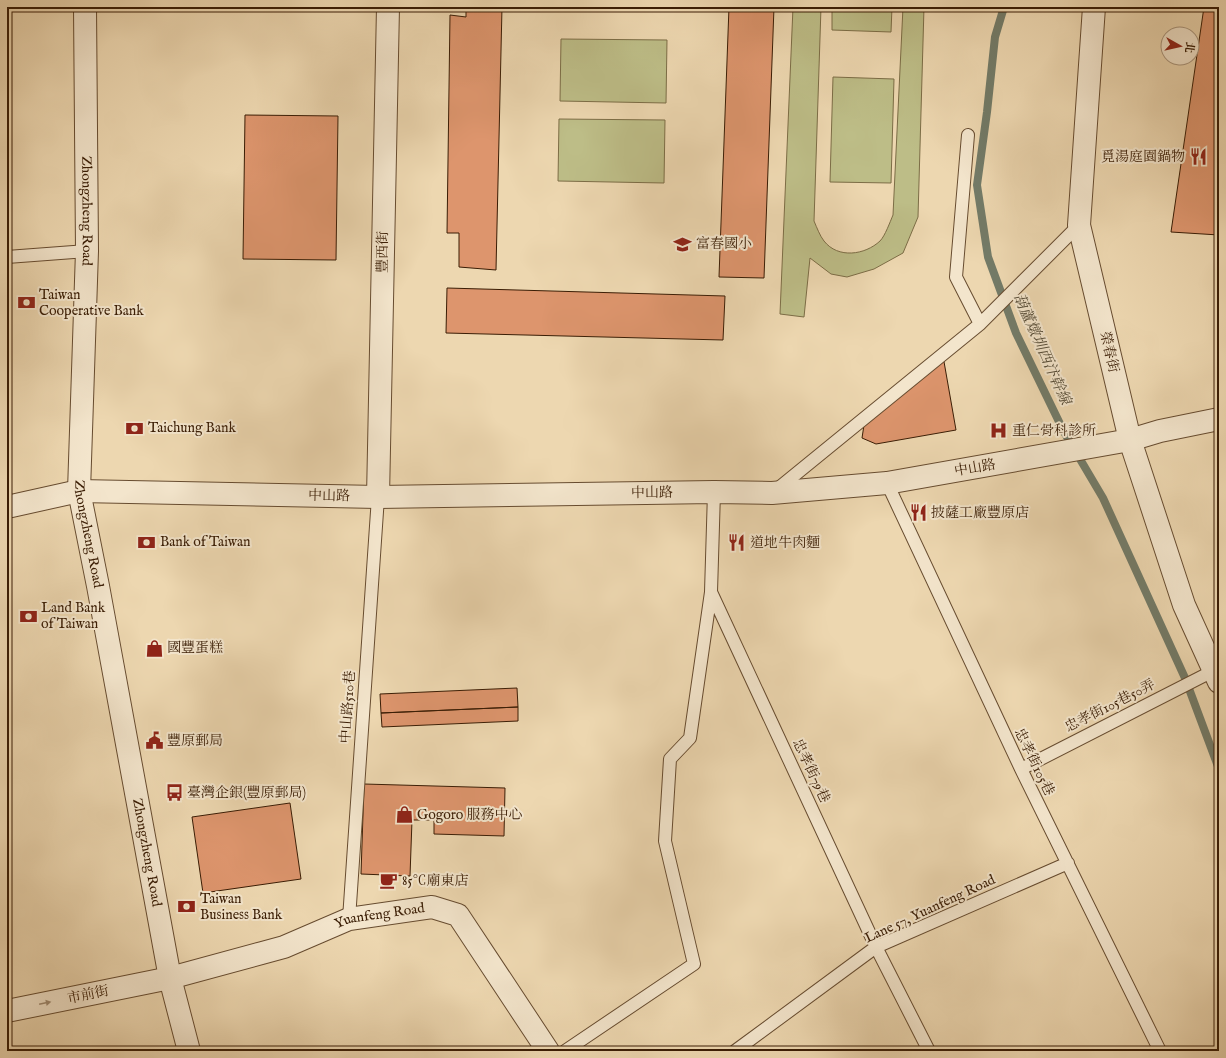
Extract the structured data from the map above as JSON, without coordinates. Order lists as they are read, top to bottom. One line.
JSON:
{"streets":{"street":["Zhongzheng Road","豐西街","榮春街","中山路","Yuanfeng Road","市前街"],"lane":["忠孝街105巷50弄","中山路510巷","忠孝街105巷","忠孝街79巷","Lane 57, Yuanfeng Road"]},"crossings":[["Zhongzheng Road","中山路"],["Zhongzheng Road","Yuanfeng Road"],["Zhongzheng Road","市前街"],["豐西街","中山路"],["豐西街","中山路510巷"],["榮春街","中山路"],["榮春街","忠孝街105巷50弄"],["中山路","中山路510巷"],["中山路","忠孝街105巷"],["中山路","忠孝街79巷"],["忠孝街105巷50弄","忠孝街105巷"],["中山路510巷","Yuanfeng Road"],["忠孝街105巷","Lane 57, Yuanfeng Road"],["忠孝街79巷","Lane 57, Yuanfeng Road"],["Yuanfeng Road","市前街"]],"one_way":["市前街"],"water":["葫蘆燉圳西汴幹線"],"places":{"restaurant":["覓湯庭園鍋物","披薩工廠豐原店","道地牛肉麵"],"school or university":["富春國小"],"bank":["Taiwan Cooperative Bank","Taichung Bank","Bank of Taiwan","Land Bank of Taiwan","Taiwan Business Bank"],"hospital":["重仁骨科診所"],"shop":["國豐蛋糕","Gogoro 服務中心"],"public building":["豐原郵局"],"bus stop":["臺灣企銀(豐原郵局)"],"cafe":["85℃廟東店"]},"north":"right"}
